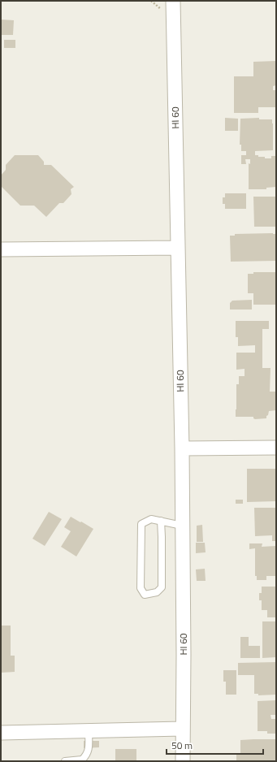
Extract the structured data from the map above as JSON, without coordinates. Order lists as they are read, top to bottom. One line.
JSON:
{"streets":{"street":["HI 60"]},"scale_bar":"50 m"}
